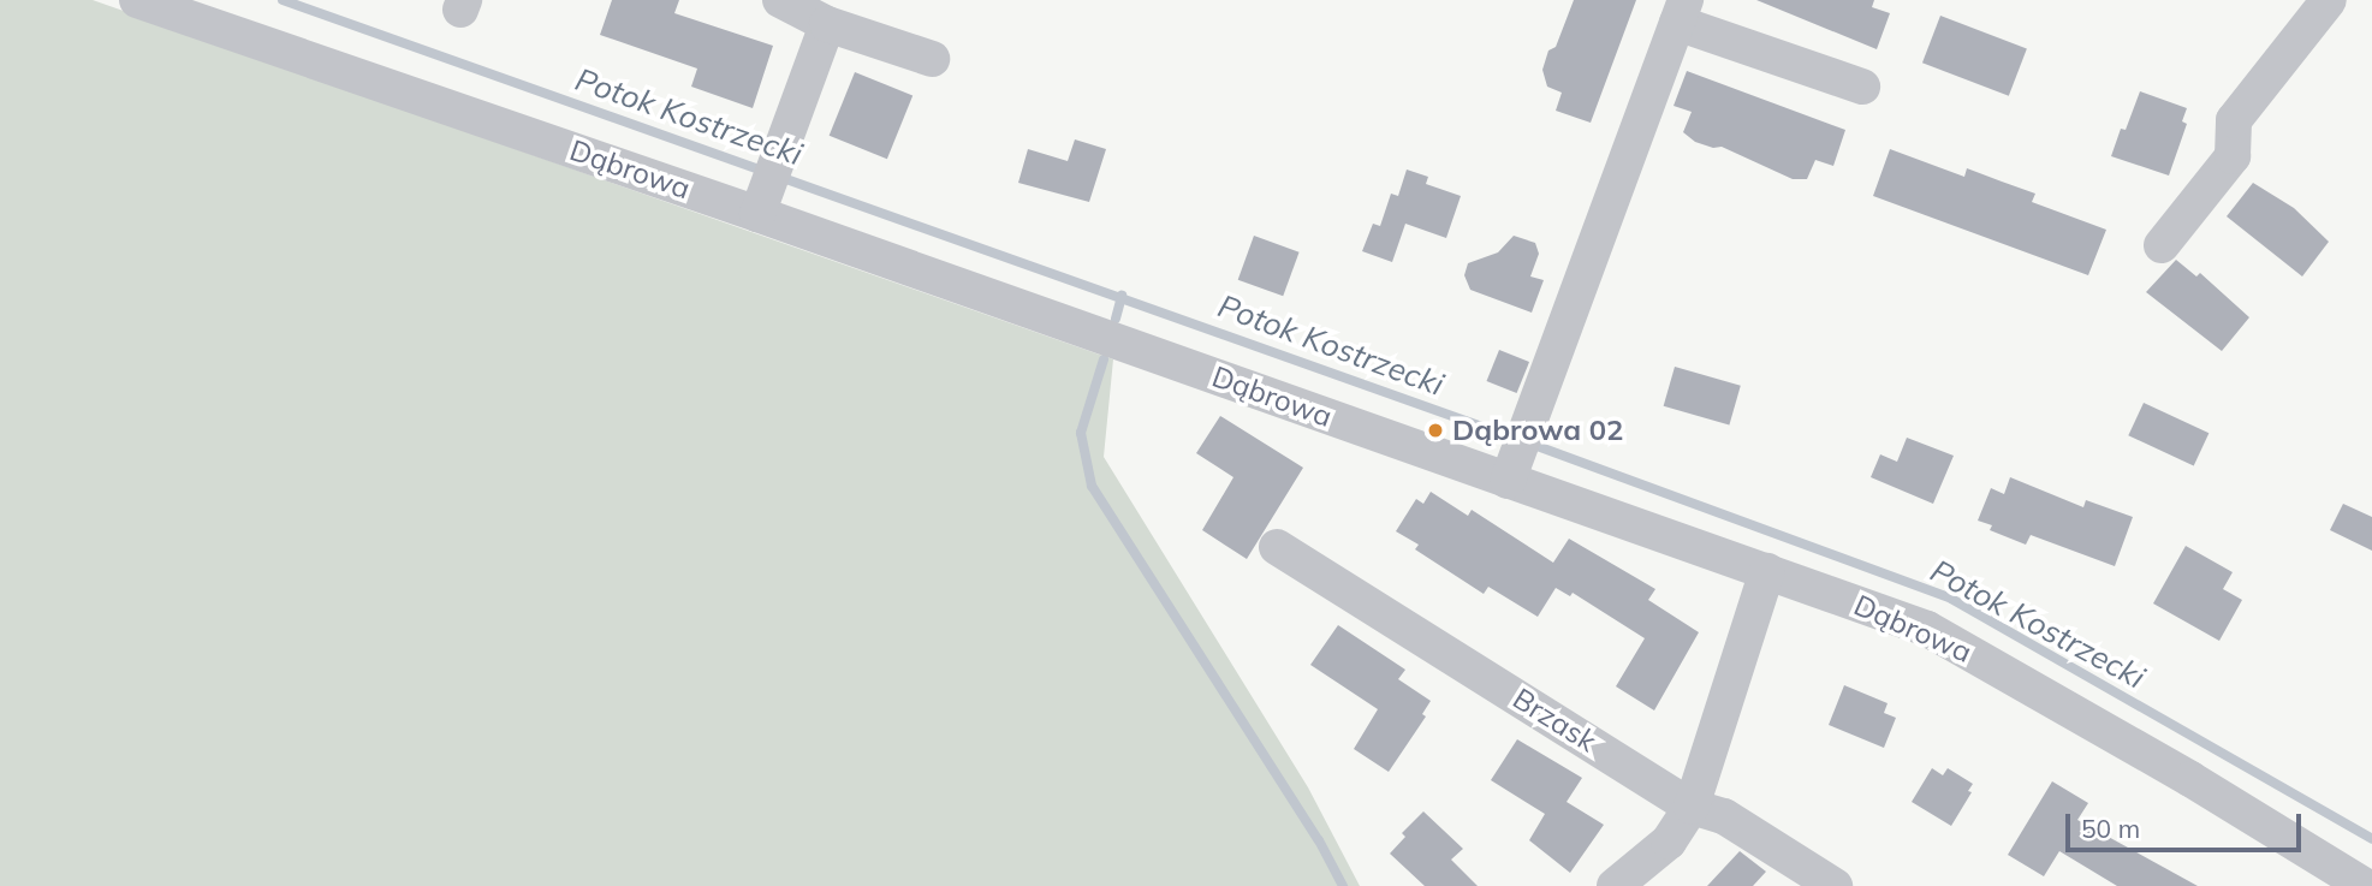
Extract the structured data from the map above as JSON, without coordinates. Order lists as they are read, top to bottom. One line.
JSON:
{"streets":{"street":["Dąbrowa","Brzask"]},"water":["Potok Kostrzecki"],"places":["Dąbrowa 02"],"scale_bar":"50 m"}
